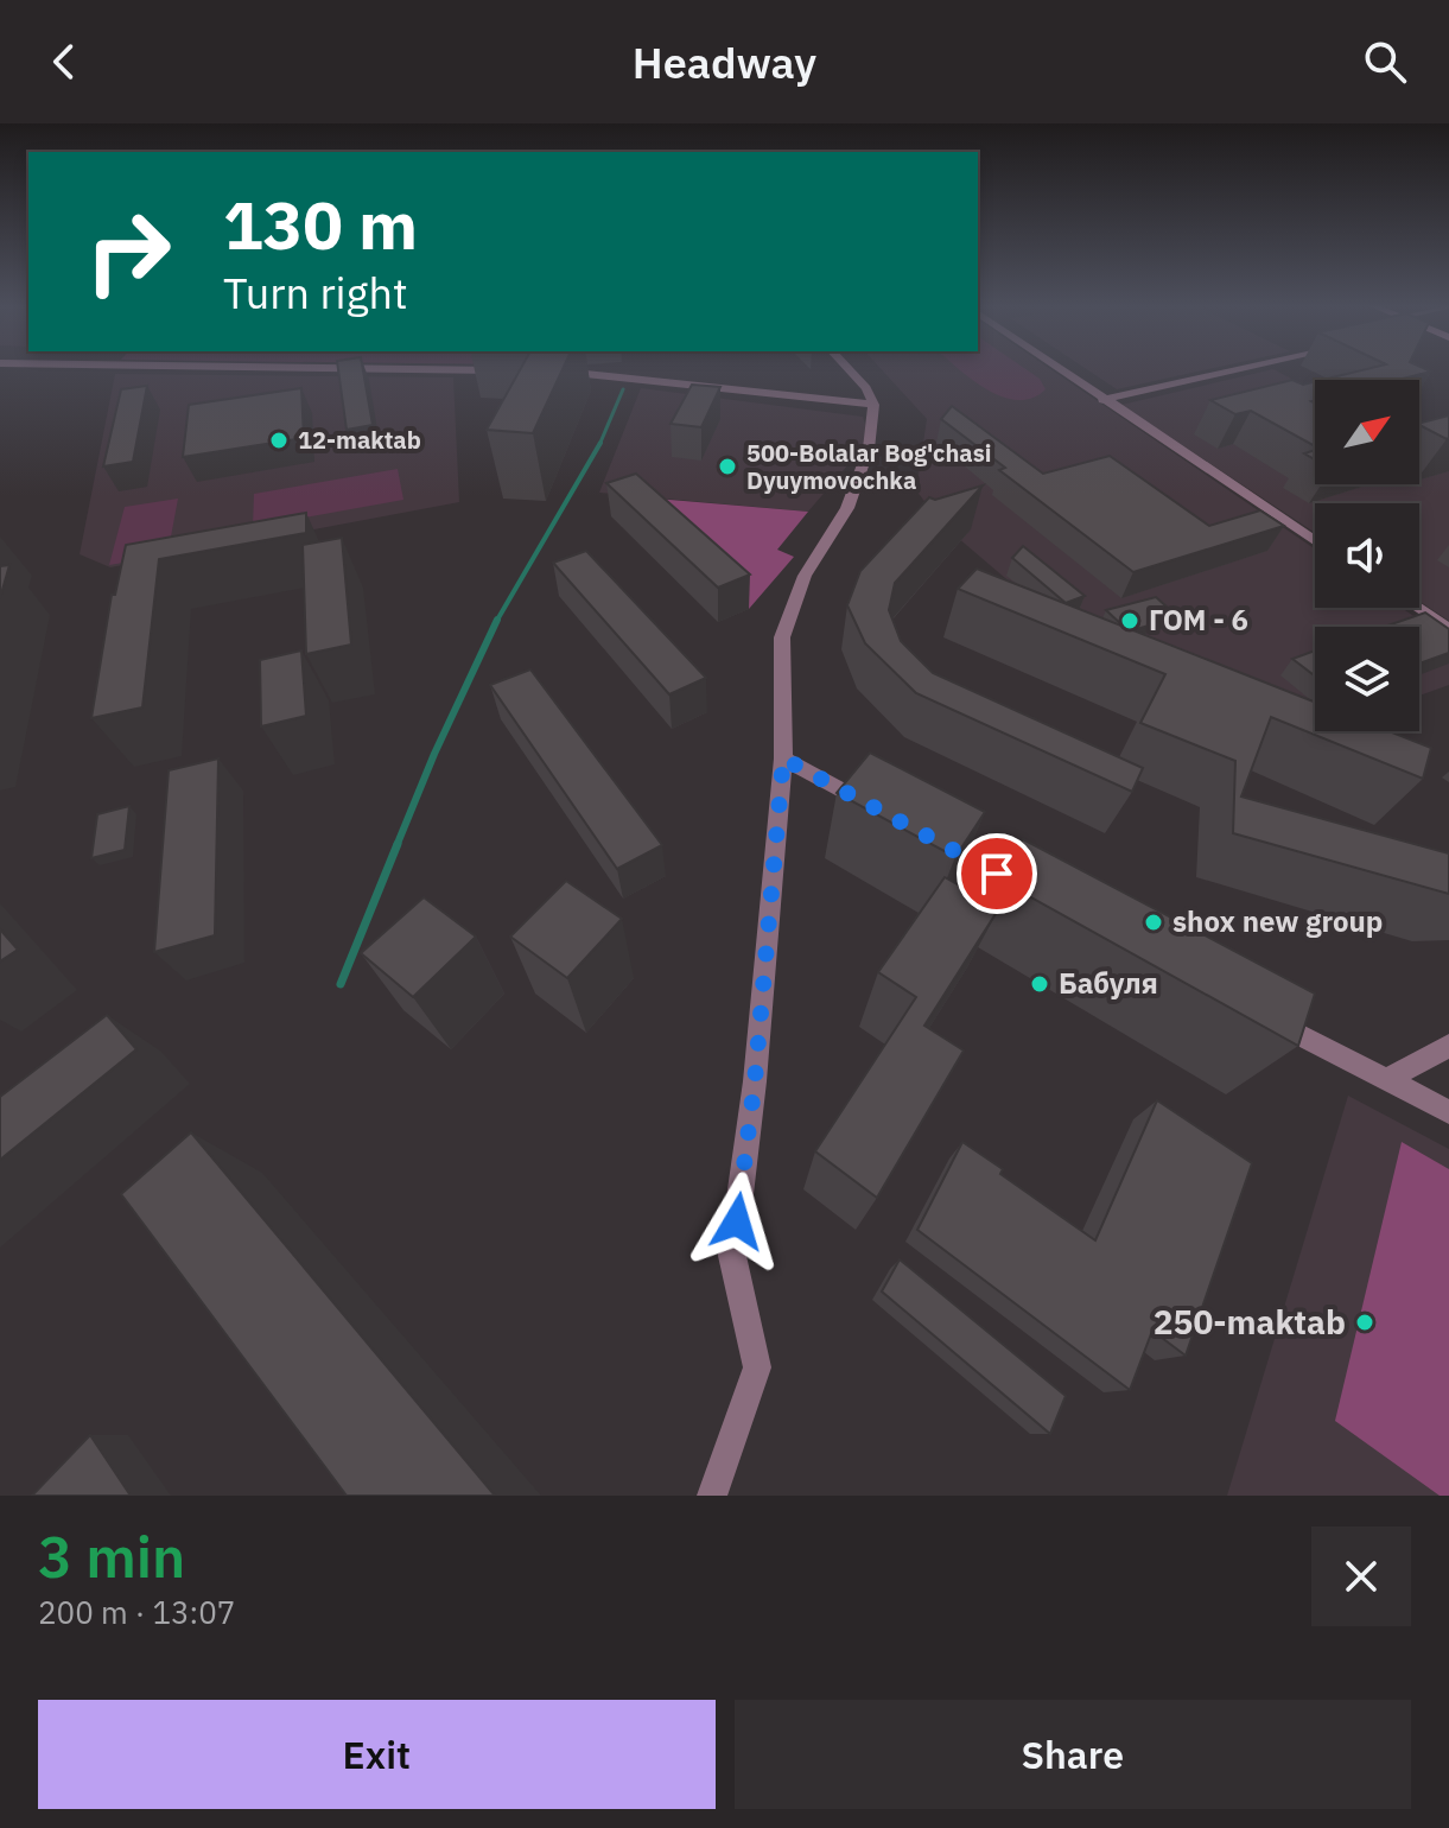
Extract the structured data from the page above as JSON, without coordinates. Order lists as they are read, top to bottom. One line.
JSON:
{"places":["12-maktab","500-Bolalar Bog'chasi Dyuymovochka","ГОМ - 6","shox new group","Бабуля","250-maktab"],"north":"top right","page":{"header":"Headway","turn":["130 m","Turn right"],"heading":["3 min","200 m · 13:07"],"buttons":["Exit","Share"]}}
